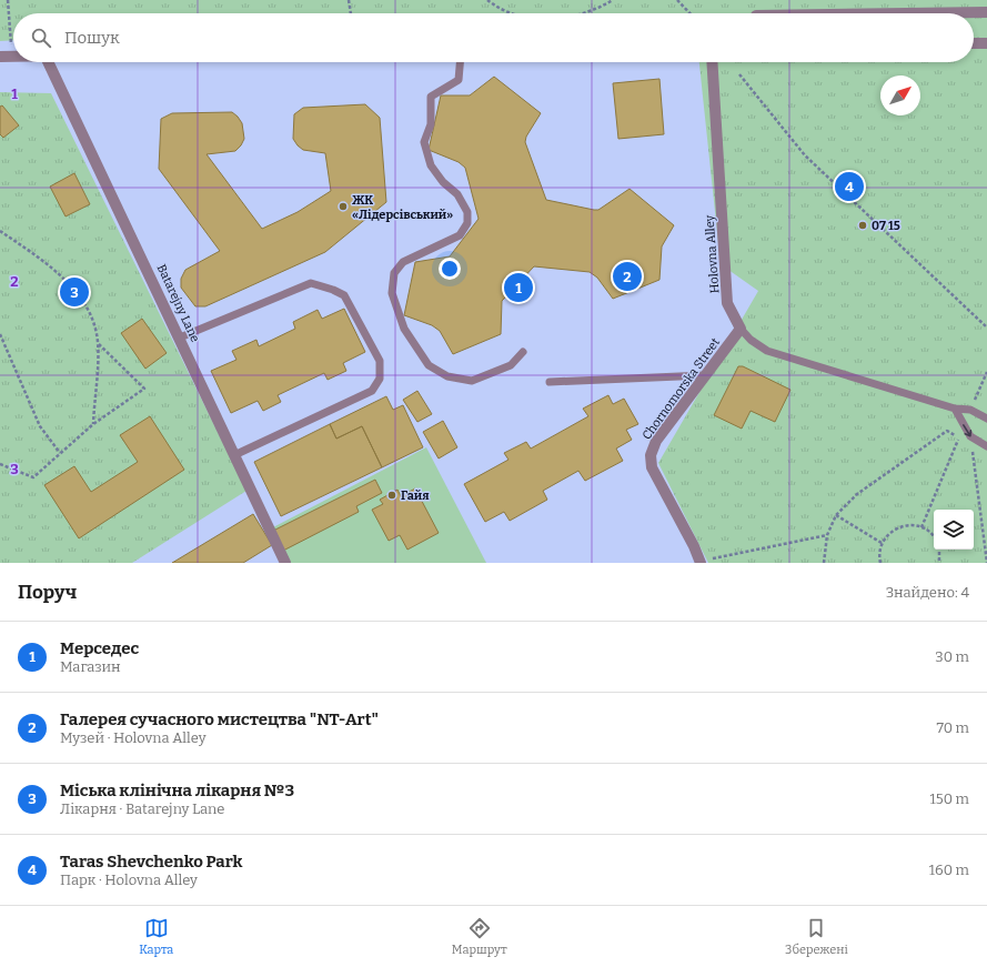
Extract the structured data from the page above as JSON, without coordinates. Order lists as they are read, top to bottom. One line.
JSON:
{"streets":{"street":["Holovna Alley","Batarejny Lane","Chornomorska Street"]},"crossings":[["Holovna Alley","Chornomorska Street"]],"places":["ЖК «Лідерсівський»","07 15","Гайя"],"north":"top right","page":{"search":"Пошук","pins":["4","2","1","3"],"heading":["Поруч","Знайдено: 4"],"list":[{"mark":"1","name":"Мерседес","note":"Магазин","value":"30 m"},{"mark":"2","name":"Галерея сучасного мистецтва \"NT-Art\"","note":"Музей · Holovna Alley","value":"70 m"},{"mark":"3","name":"Міська клінічна лікарня №3","note":"Лікарня · Batarejny Lane","value":"150 m"},{"mark":"4","name":"Taras Shevchenko Park","note":"Парк · Holovna Alley","value":"160 m"}],"nav":["Карта","Маршрут","Збережені"]},"grid":{"rows":["1","2","3"]}}
